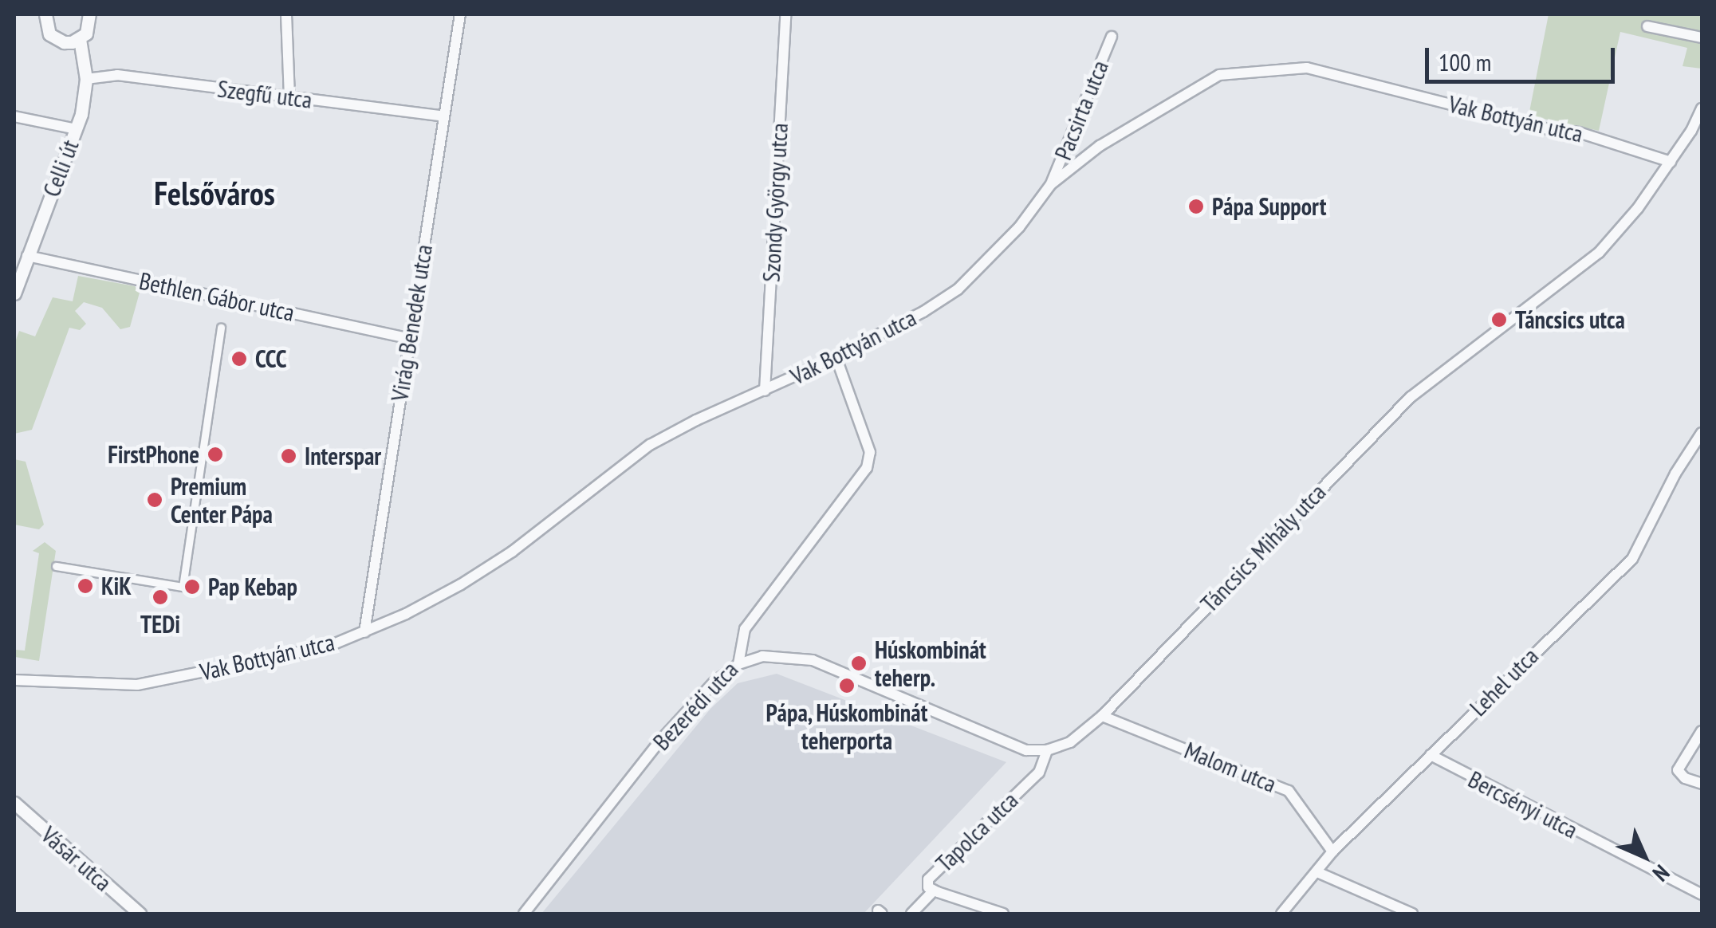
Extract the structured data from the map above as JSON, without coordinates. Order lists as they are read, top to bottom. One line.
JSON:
{"streets":{"street":["Szegfű utca","Pacsirta utca","Vak Bottyán utca","Celli út","Szondy György utca","Bethlen Gábor utca","Virág Benedek utca","Táncsics Mihály utca","Lehel utca","Bezerédi utca","Malom utca","Bercsényi utca","Tapolca utca","Vásár utca"]},"crossings":[["Szegfű utca","Celli út"],["Szegfű utca","Virág Benedek utca"],["Pacsirta utca","Vak Bottyán utca"],["Vak Bottyán utca","Szondy György utca"],["Vak Bottyán utca","Virág Benedek utca"],["Vak Bottyán utca","Táncsics Mihály utca"],["Vak Bottyán utca","Bezerédi utca"],["Celli út","Bethlen Gábor utca"],["Bethlen Gábor utca","Virág Benedek utca"],["Táncsics Mihály utca","Malom utca"],["Táncsics Mihály utca","Tapolca utca"],["Lehel utca","Malom utca"],["Lehel utca","Bercsényi utca"]],"districts":["Felsőváros"],"places":["Pápa Support","Táncsics utca","CCC","FirstPhone","Interspar","Premium Center Pápa","KiK","Pap Kebap","TEDi","Húskombinát teherp.","Pápa, Húskombinát teherporta"],"scale_bar":"100 m","north":"bottom right"}
